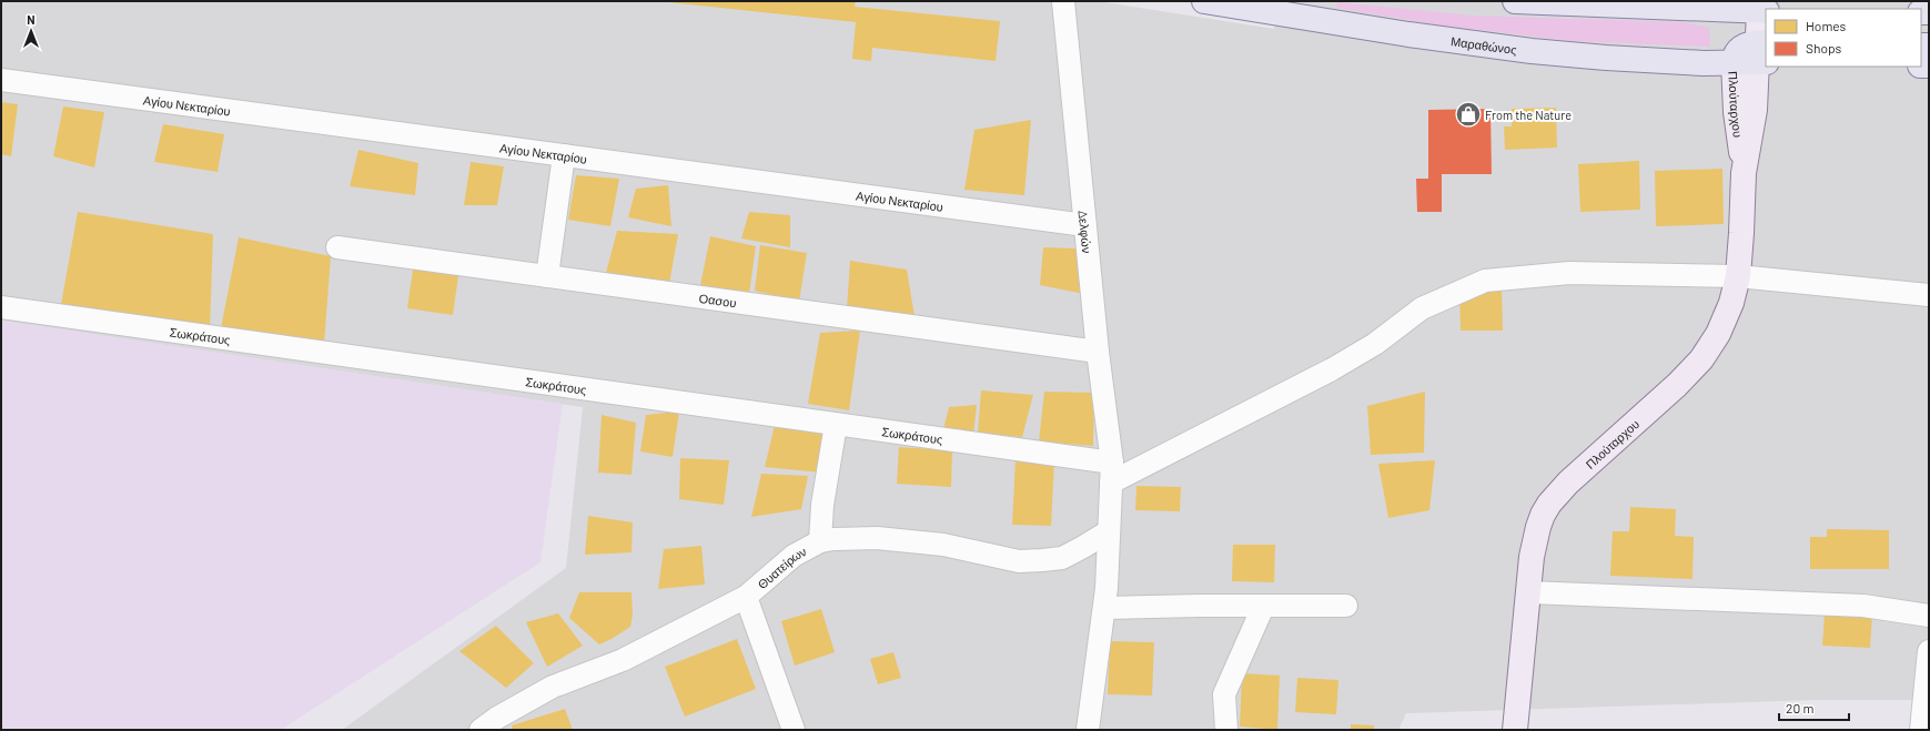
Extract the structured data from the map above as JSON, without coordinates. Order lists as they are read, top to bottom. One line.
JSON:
{"streets":{"main road":["Μαραθώνος"],"street":["Αγίου Νεκταρίου","Πλούταρχου","Δελφών","Οασου","Σωκράτους","Θυατείρων"]},"crossings":[["Μαραθώνος","Πλούταρχου"],["Αγίου Νεκταρίου","Δελφών"],["Δελφών","Οασου"],["Δελφών","Σωκράτους"],["Δελφών","Θυατείρων"]],"places":{"shop":["From the Nature"]},"legend":["Homes","Shops"],"scale_bar":"20 m","north":"top"}
